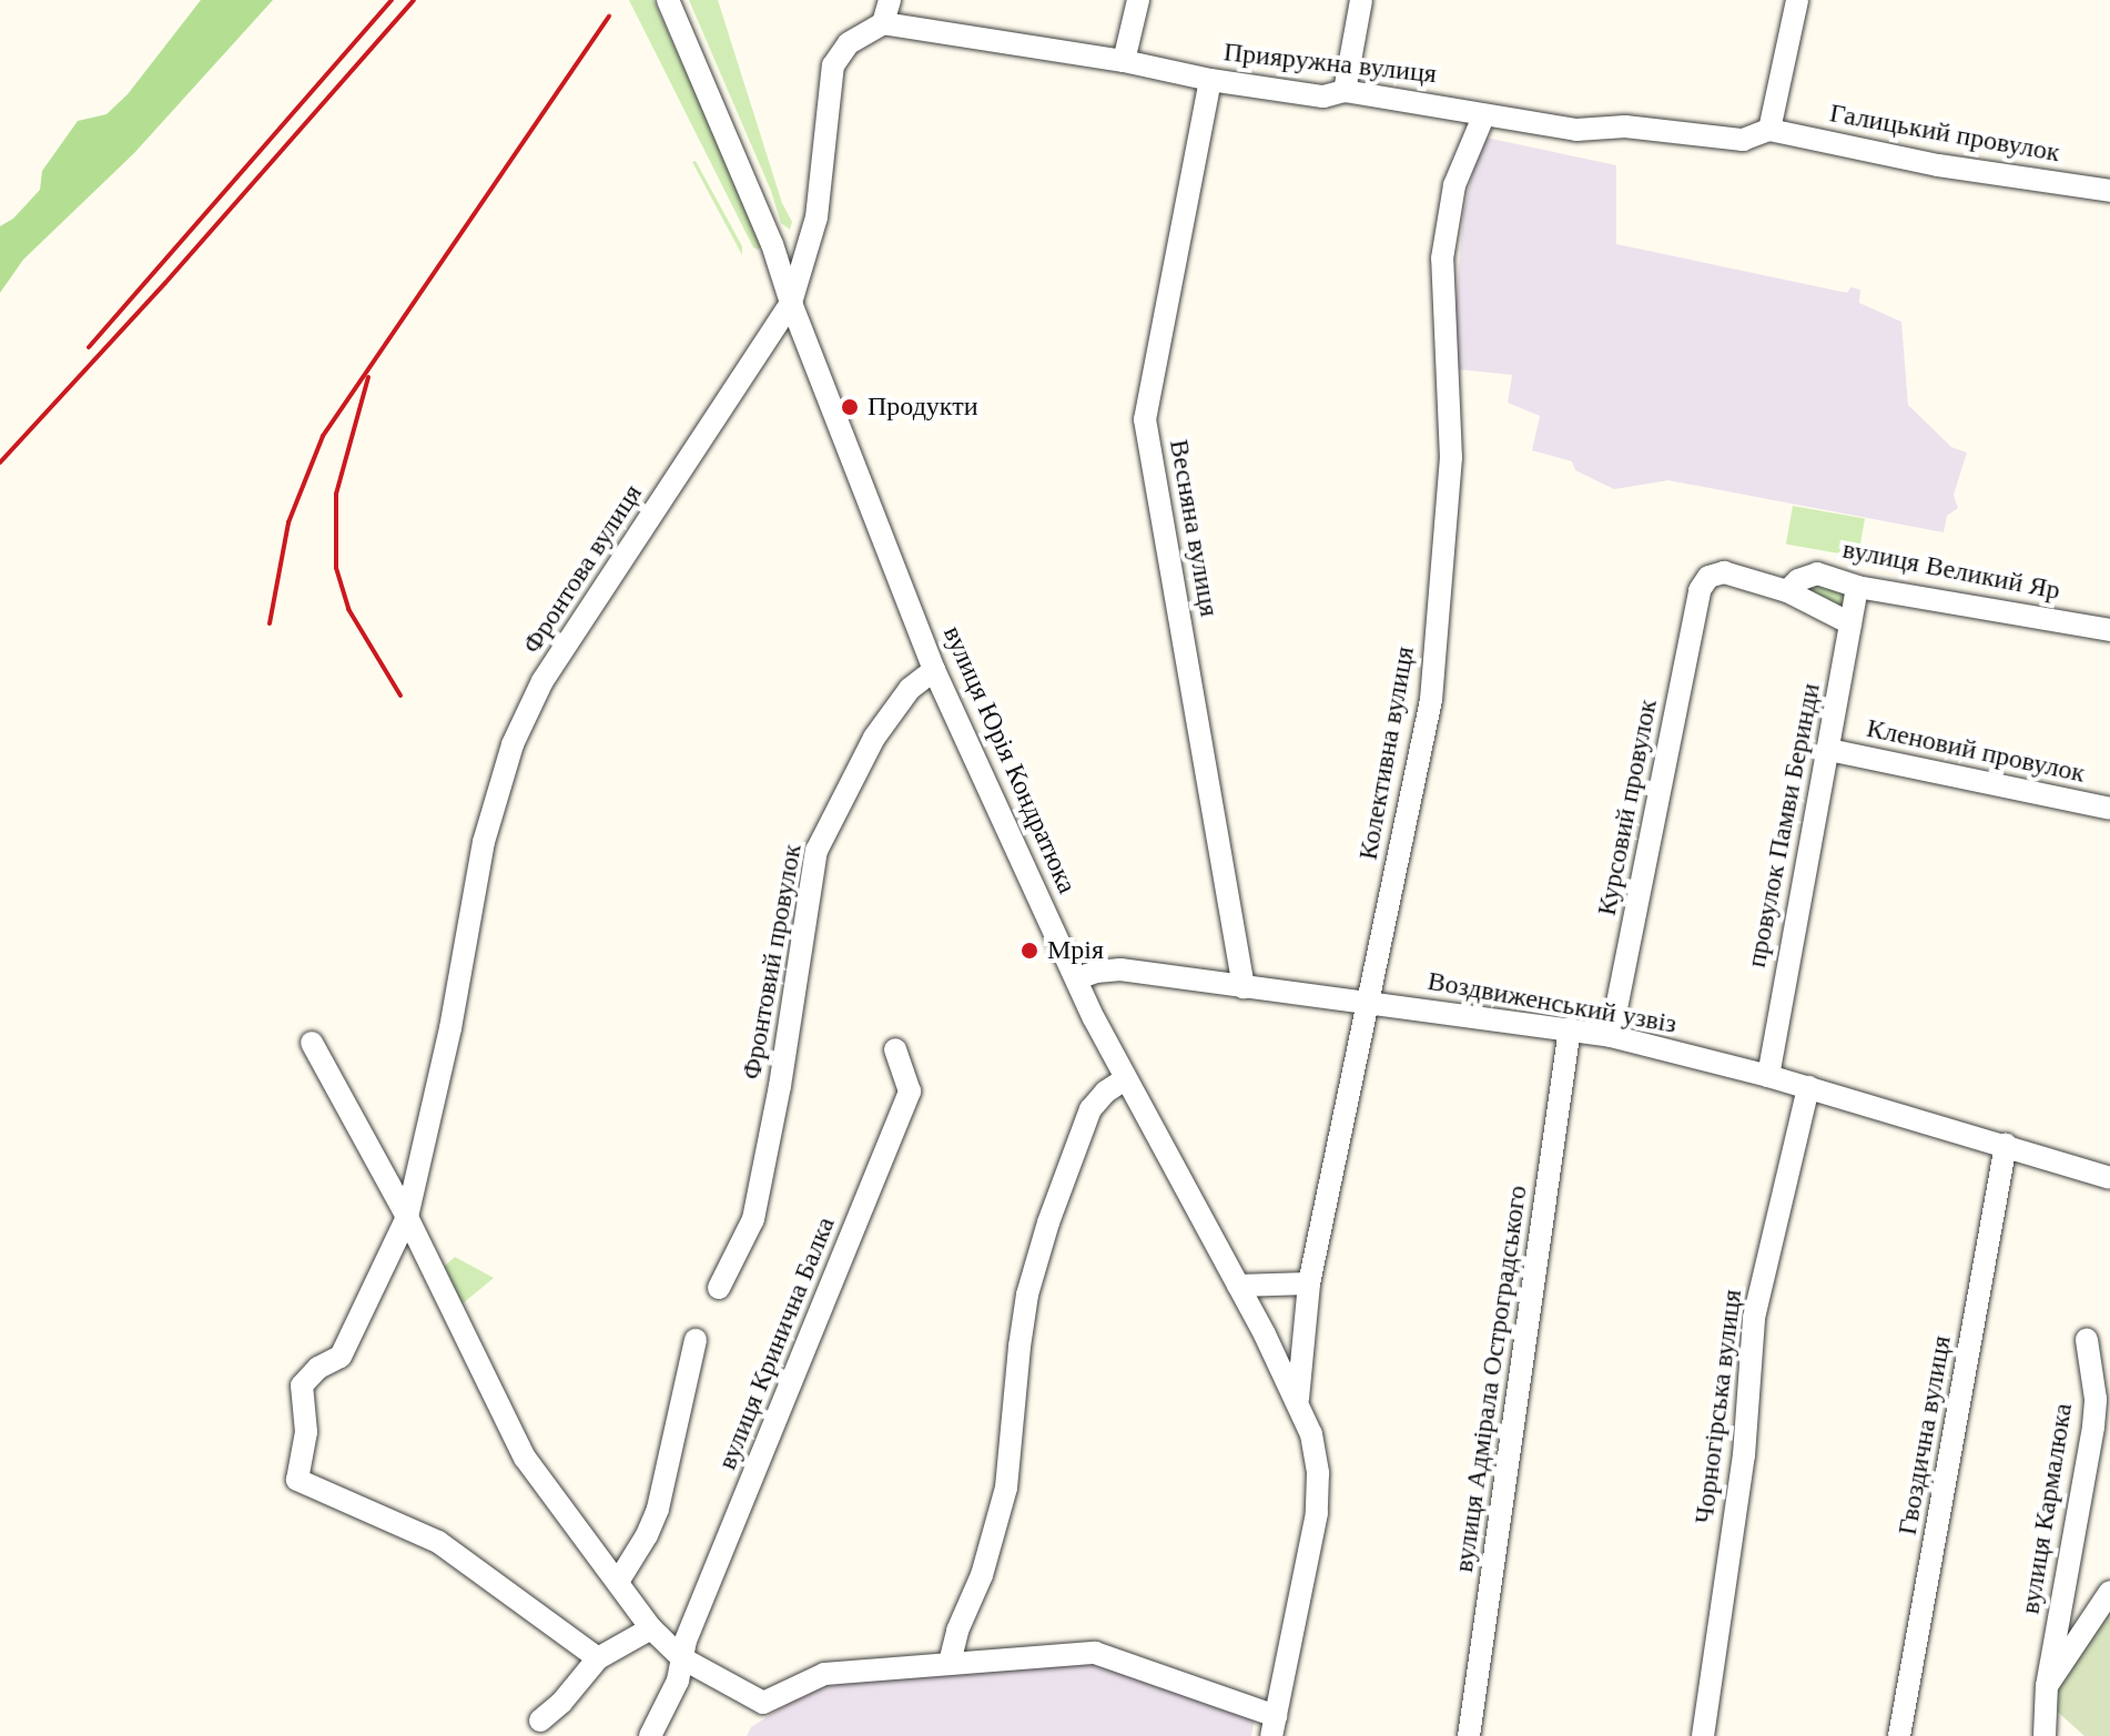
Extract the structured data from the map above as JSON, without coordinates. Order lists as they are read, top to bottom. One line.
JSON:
{"streets":{"street":["Прияружна вулиця","Галицький провулок","Весняна вулиця","Фронтова вулиця","вулиця Великий Яр","Кленовий провулок","Колективна вулиця","вулиця Юрія Кондратюка","Курсовий провулок","провулок Памви Беринди","Фронтовий провулок","Воздвиженський узвіз","вулиця Кринична Балка","вулиця Адмірала Остроградського","Чорногірська вулиця","Гвоздична вулиця","вулиця Кармалюка"]},"crossings":[["Прияружна вулиця","Галицький провулок"],["Прияружна вулиця","Весняна вулиця"],["Прияружна вулиця","Фронтова вулиця"],["Прияружна вулиця","Колективна вулиця"],["Весняна вулиця","Воздвиженський узвіз"],["Фронтова вулиця","вулиця Юрія Кондратюка"],["вулиця Великий Яр","Курсовий провулок"],["вулиця Великий Яр","провулок Памви Беринди"],["Кленовий провулок","провулок Памви Беринди"],["Колективна вулиця","вулиця Юрія Кондратюка"],["Колективна вулиця","Воздвиженський узвіз"],["вулиця Юрія Кондратюка","Фронтовий провулок"],["вулиця Юрія Кондратюка","Воздвиженський узвіз"],["Курсовий провулок","Воздвиженський узвіз"],["провулок Памви Беринди","Воздвиженський узвіз"],["Воздвиженський узвіз","вулиця Адмірала Остроградського"],["Воздвиженський узвіз","Чорногірська вулиця"],["Воздвиженський узвіз","Гвоздична вулиця"]],"places":["Продукти","Мрія"]}
